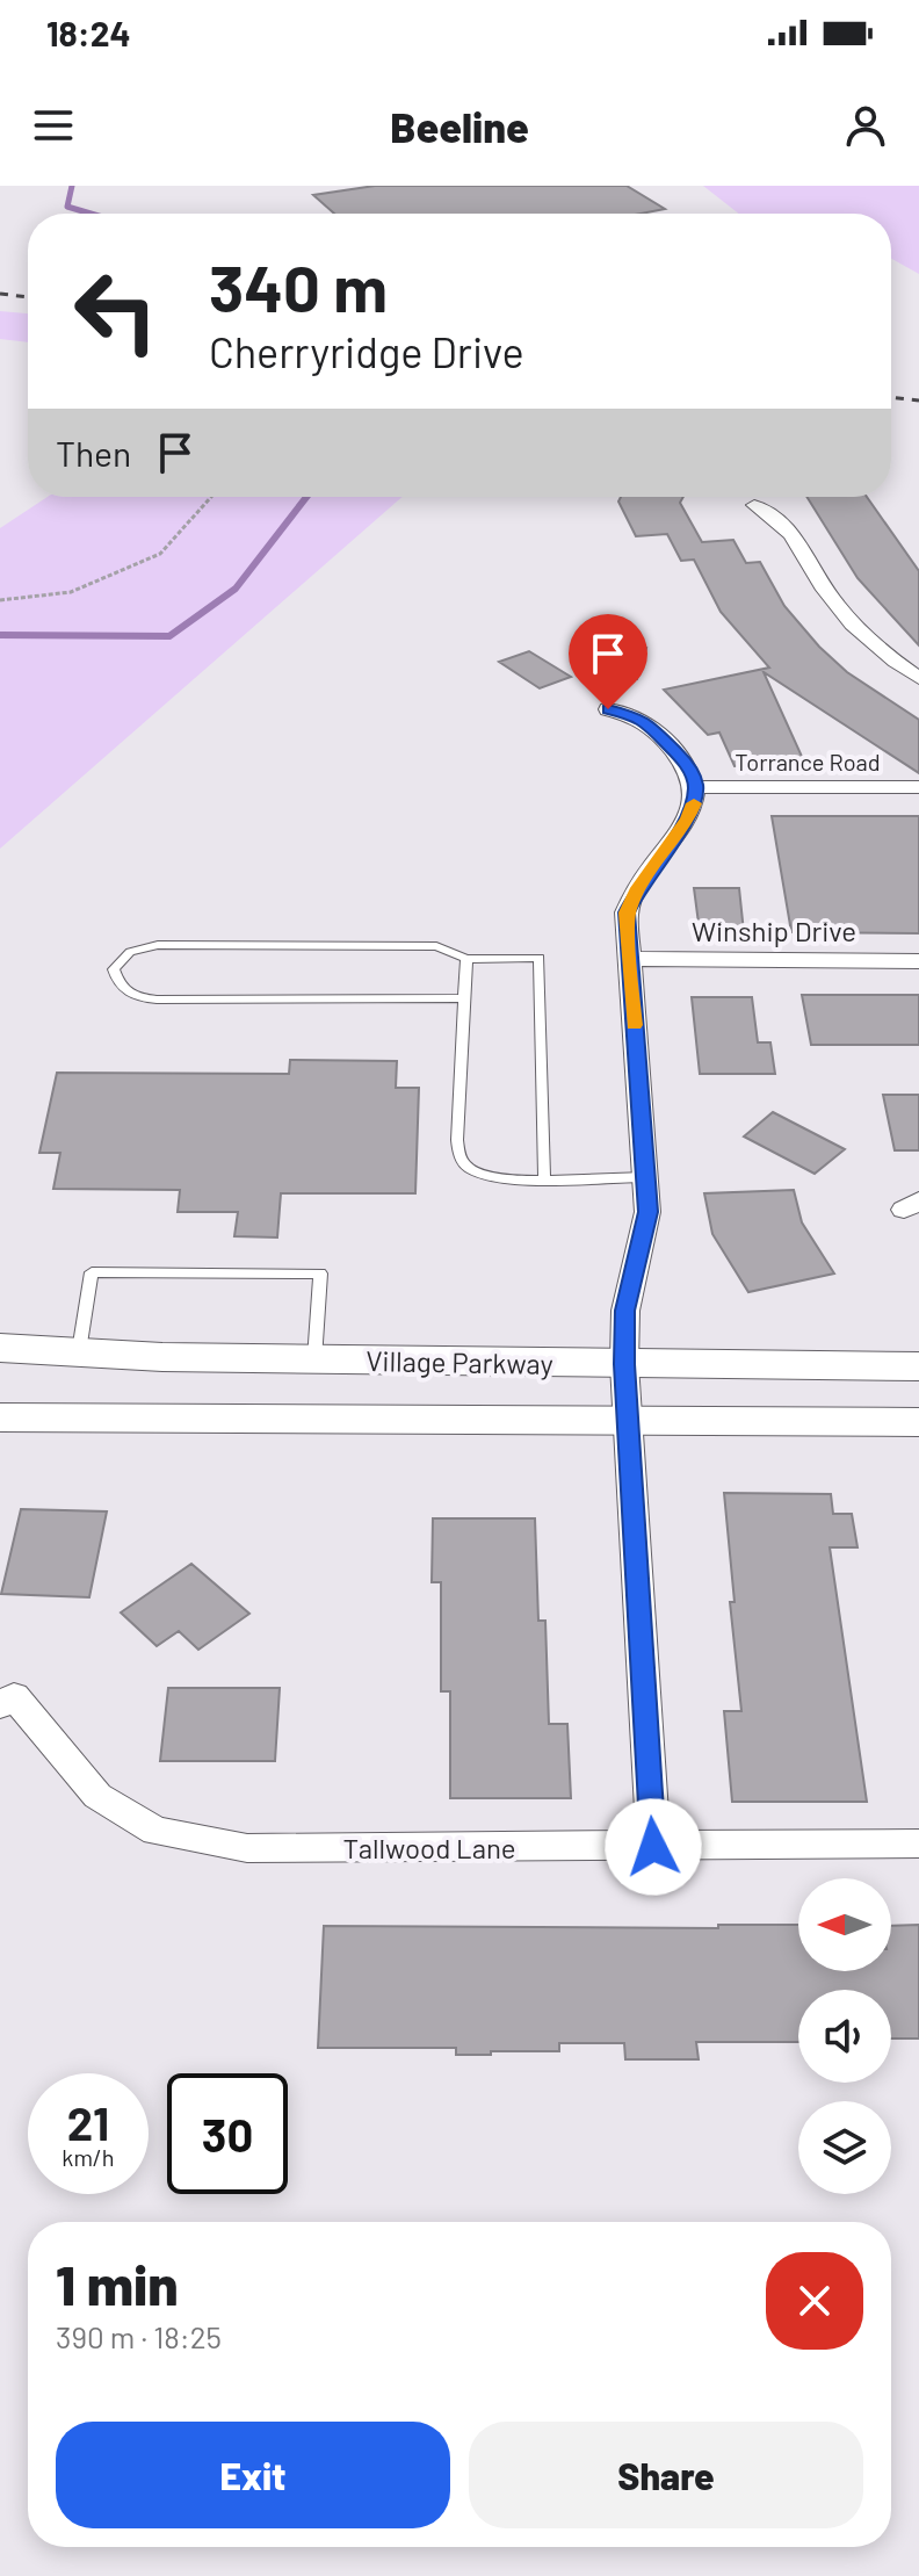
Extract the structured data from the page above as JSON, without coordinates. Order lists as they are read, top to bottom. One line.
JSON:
{"streets":{"main road":["Village Parkway"],"street":["Torrance Road","Winship Drive","Tallwood Lane"]},"north":"left","page":{"status":"18:24","header":"Beeline","turn":["340 m","Cherryridge Drive"],"then":"Then","speed":"21 km/h","limit":"30","heading":["1 min","390 m · 18:25"],"buttons":["Exit","Share"]}}
